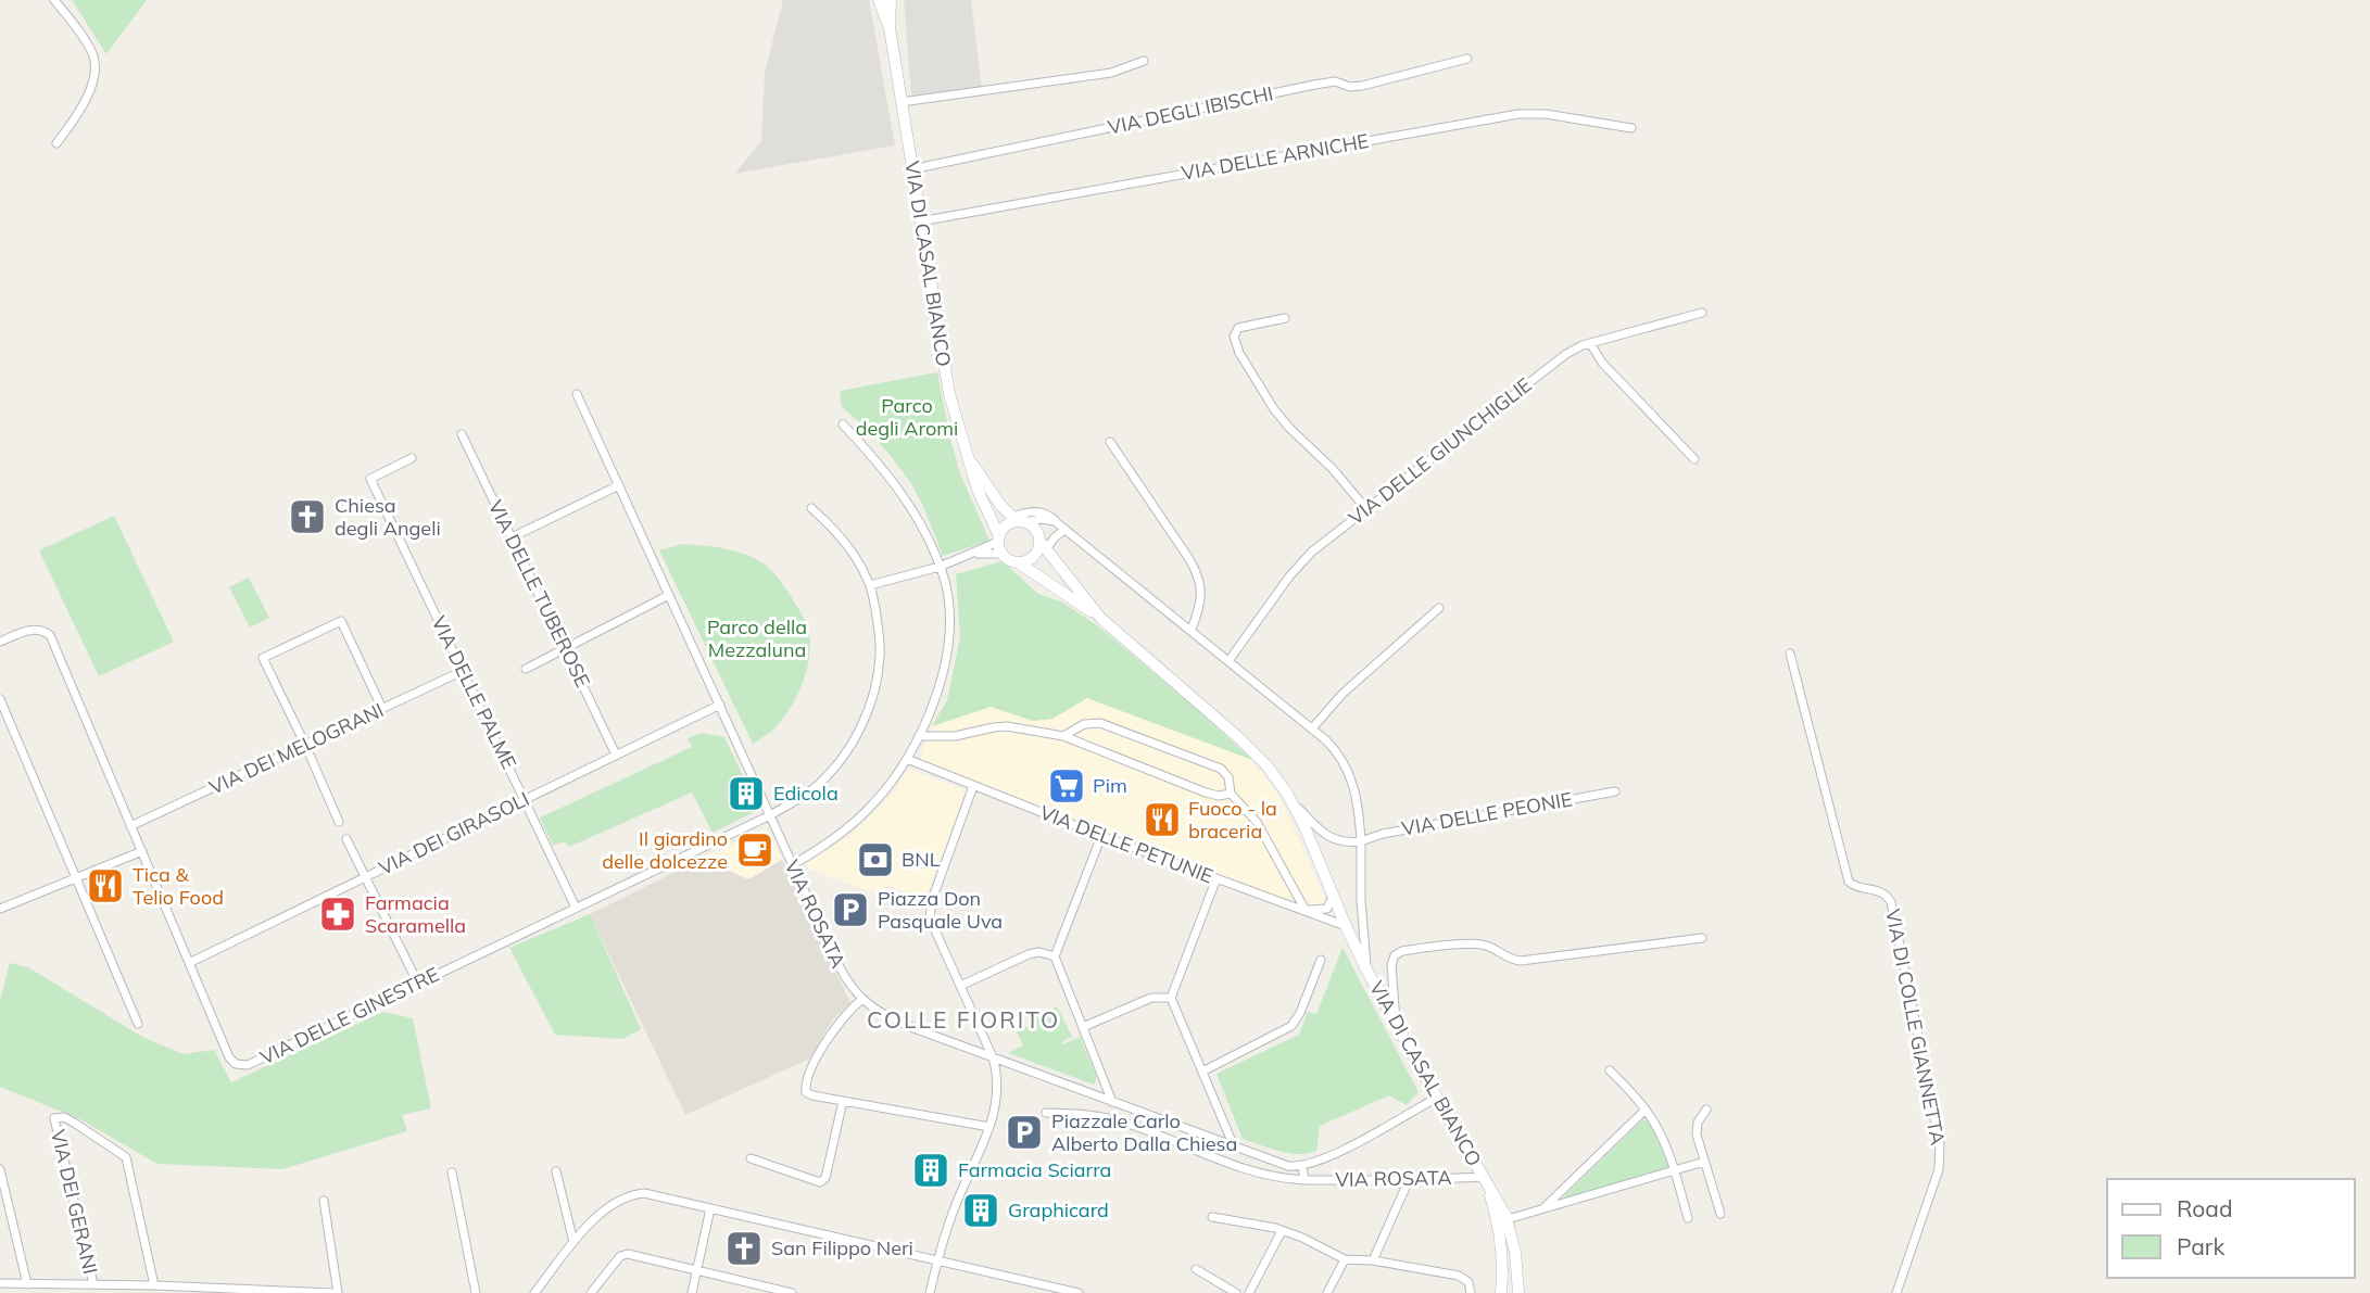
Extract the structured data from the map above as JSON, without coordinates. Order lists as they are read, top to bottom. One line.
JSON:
{"streets":{"main road":["VIA DI CASAL BIANCO"],"street":["VIA DEGLI IBISCHI","VIA DELLE ARNICHE","VIA DELLE GIUNCHIGLIE","VIA DELLE TUBEROSE","VIA DELLE PALME","VIA DEI MELOGRANI","VIA DELLE PEONIE","VIA DEI GIRASOLI","VIA DELLE PETUNIE","VIA ROSATA","VIA DELLE GINESTRE","VIA DI COLLE GIANNETTA","VIA DEI GERANI"]},"crossings":[["VIA DEGLI IBISCHI","VIA DI CASAL BIANCO"],["VIA DELLE ARNICHE","VIA DI CASAL BIANCO"],["VIA DI CASAL BIANCO","VIA DELLE GIUNCHIGLIE"],["VIA DI CASAL BIANCO","VIA DELLE PEONIE"],["VIA DI CASAL BIANCO","VIA DELLE PETUNIE"],["VIA DI CASAL BIANCO","VIA ROSATA"],["VIA DELLE TUBEROSE","VIA DEI GIRASOLI"],["VIA DELLE PALME","VIA DEI MELOGRANI"],["VIA DELLE PALME","VIA DEI GIRASOLI"],["VIA DELLE PALME","VIA DELLE GINESTRE"],["VIA DEI MELOGRANI","VIA DELLE GINESTRE"],["VIA DEI GIRASOLI","VIA ROSATA"],["VIA DEI GIRASOLI","VIA DELLE GINESTRE"],["VIA ROSATA","VIA DELLE GINESTRE"]],"districts":["COLLE FIORITO"],"parks":["Parco degli Aromi","Parco della Mezzaluna"],"places":{"church":["Chiesa degli Angeli","San Filippo Neri"],"supermarket":["Pim"],"building":["Edicola","Farmacia Sciarra","Graphicard"],"restaurant":["Fuoco - la braceria","Tica & Telio Food"],"cafe":["Il giardino delle dolcezze"],"bank":["BNL"],"parking":["Piazza Don Pasquale Uva","Piazzale Carlo Alberto Dalla Chiesa"],"pharmacy":["Farmacia Scaramella"]},"legend":["Road","Park"]}
